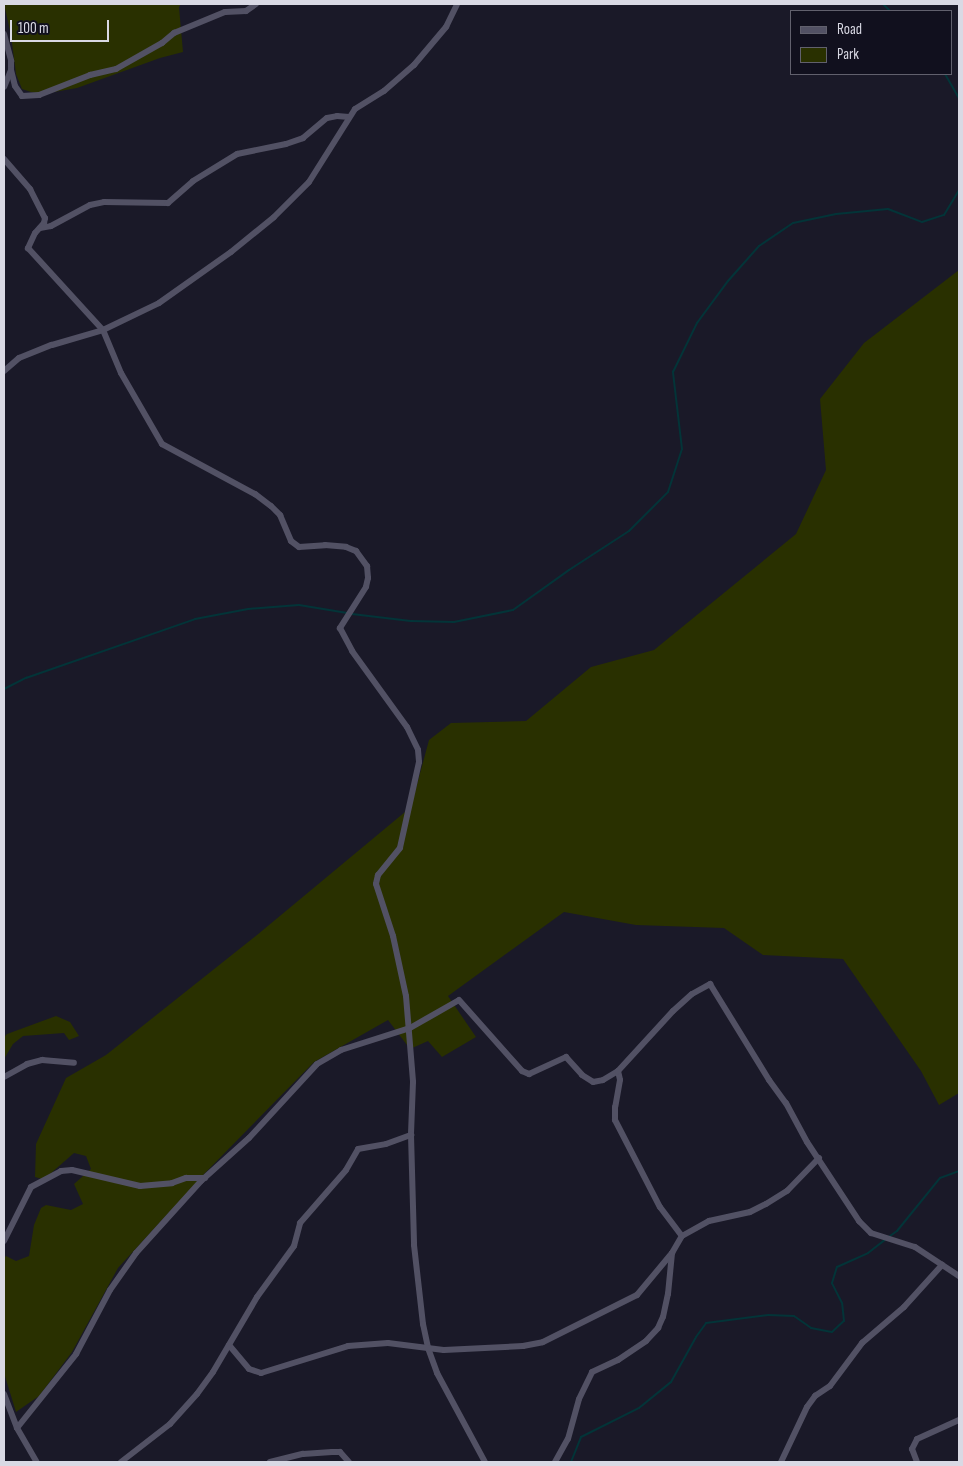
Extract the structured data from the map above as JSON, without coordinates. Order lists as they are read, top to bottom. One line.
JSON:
{"legend":["Road","Park"],"scale_bar":"100 m"}
